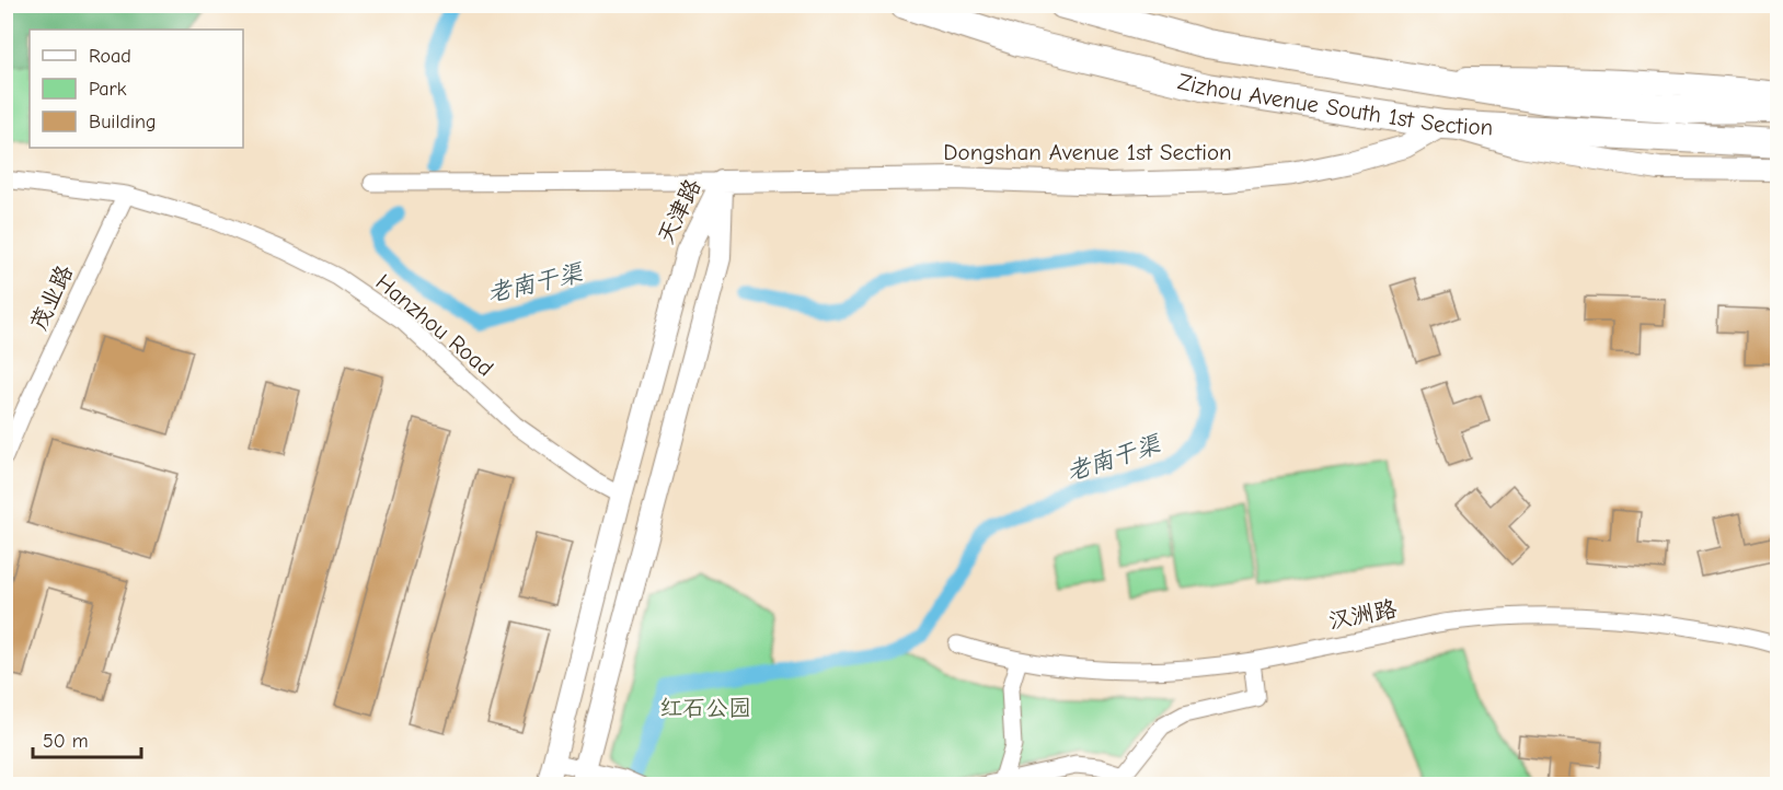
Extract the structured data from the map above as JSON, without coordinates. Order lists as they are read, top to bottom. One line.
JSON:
{"streets":{"highway":["Zizhou Avenue South 1st Section"],"street":["Dongshan Avenue 1st Section","天津路","茂业路","Hanzhou Road","汉洲路"]},"crossings":[["Zizhou Avenue South 1st Section","Dongshan Avenue 1st Section"],["Dongshan Avenue 1st Section","天津路"],["天津路","Hanzhou Road"],["茂业路","Hanzhou Road"]],"water":["老南干渠"],"parks":["红石公园"],"legend":["Road","Park","Building"],"scale_bar":"50 m"}
